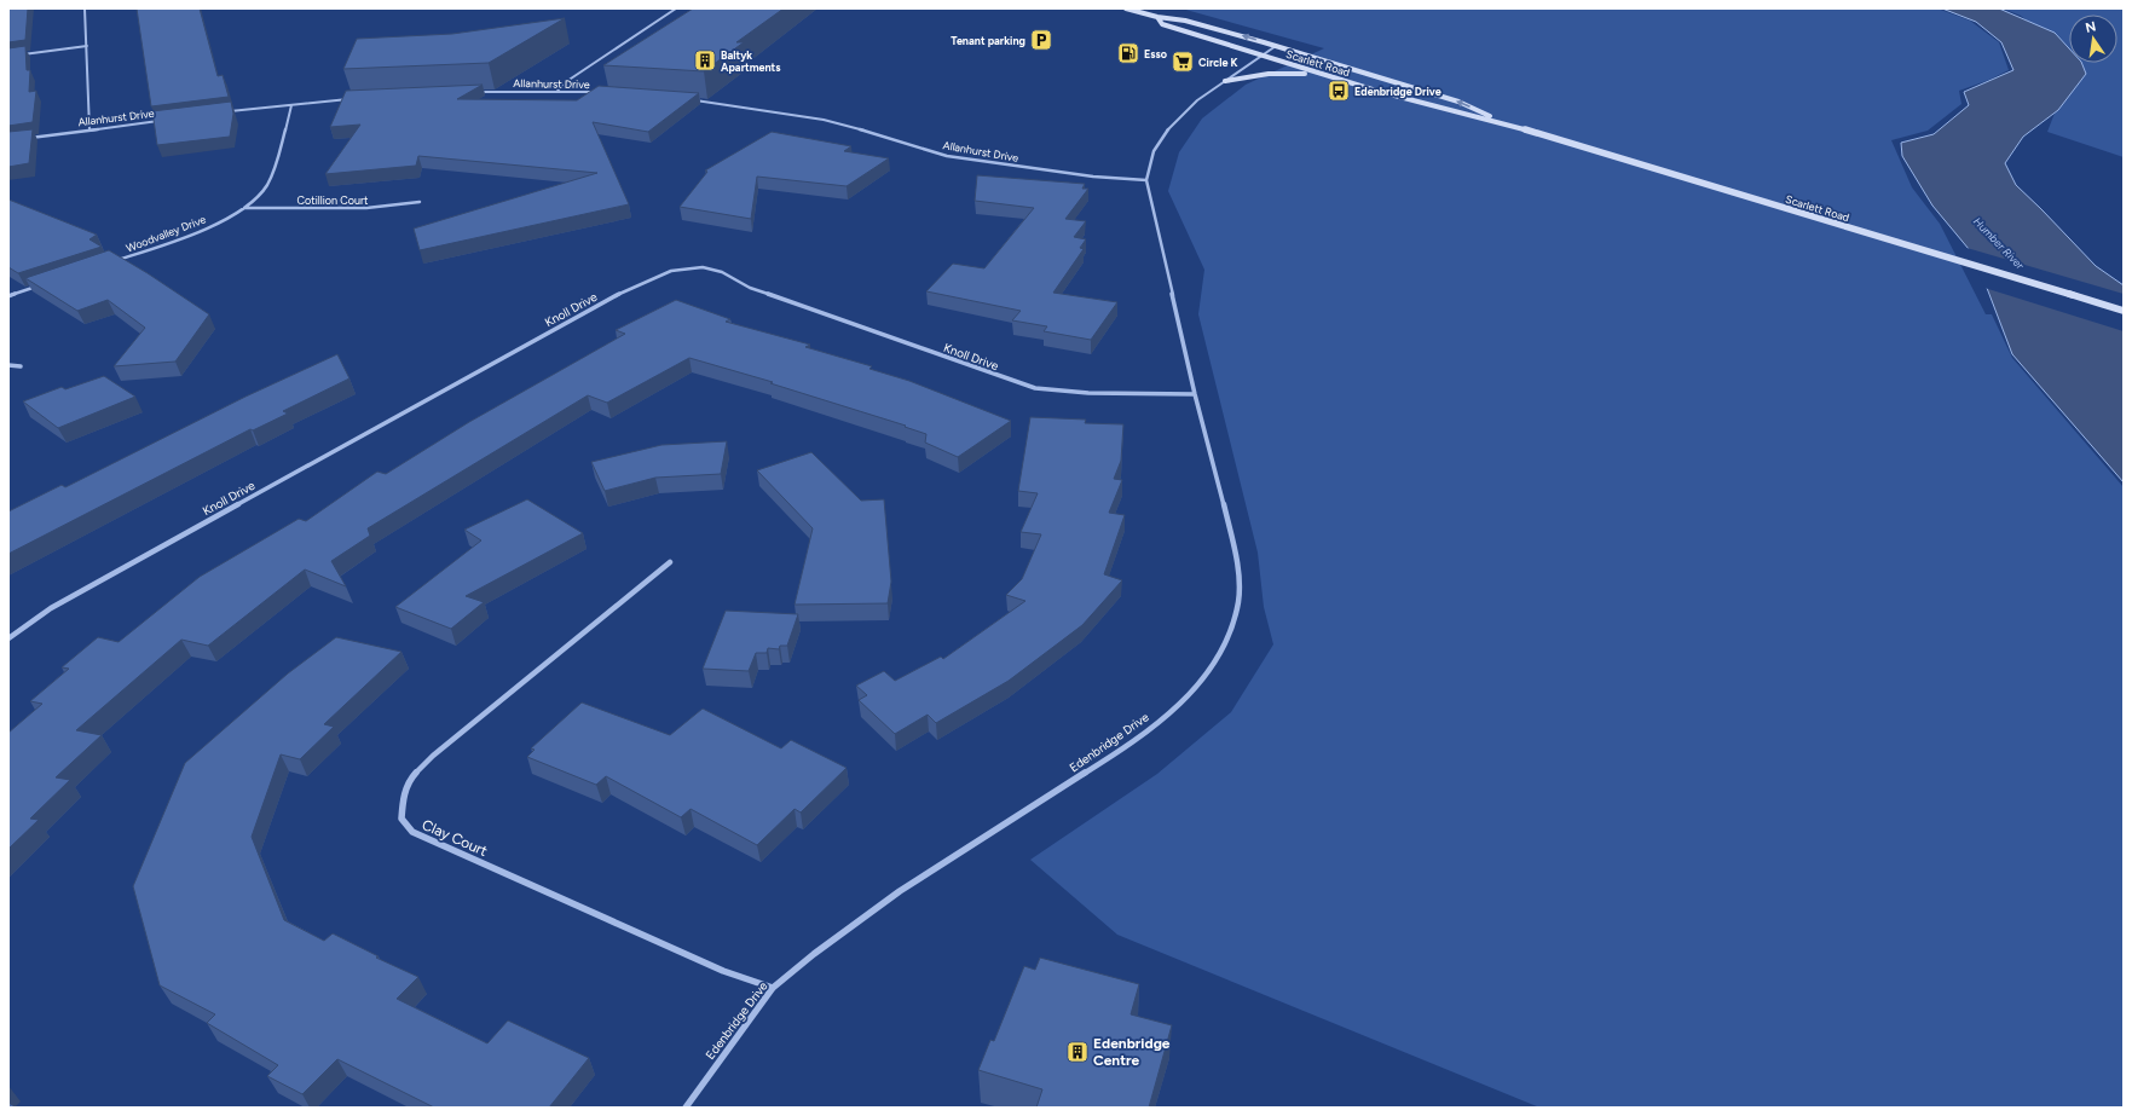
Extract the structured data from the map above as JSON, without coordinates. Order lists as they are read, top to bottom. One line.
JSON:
{"streets":{"main road":["Scarlett Road"],"street":["Allanhurst Drive","Cotillion Court","Woodvalley Drive","Knoll Drive","Edenbridge Drive","Clay Court"]},"crossings":[["Scarlett Road","Edenbridge Drive"],["Allanhurst Drive","Edenbridge Drive"],["Cotillion Court","Woodvalley Drive"],["Knoll Drive","Edenbridge Drive"],["Edenbridge Drive","Clay Court"]],"water":["Humber River"],"places":{"parking":["Tenant parking"],"fuel station":["Esso"],"building":["Baltyk Apartments","Edenbridge Centre"],"supermarket":["Circle K"],"bus stop":["Edenbridge Drive"]},"north":"top"}
